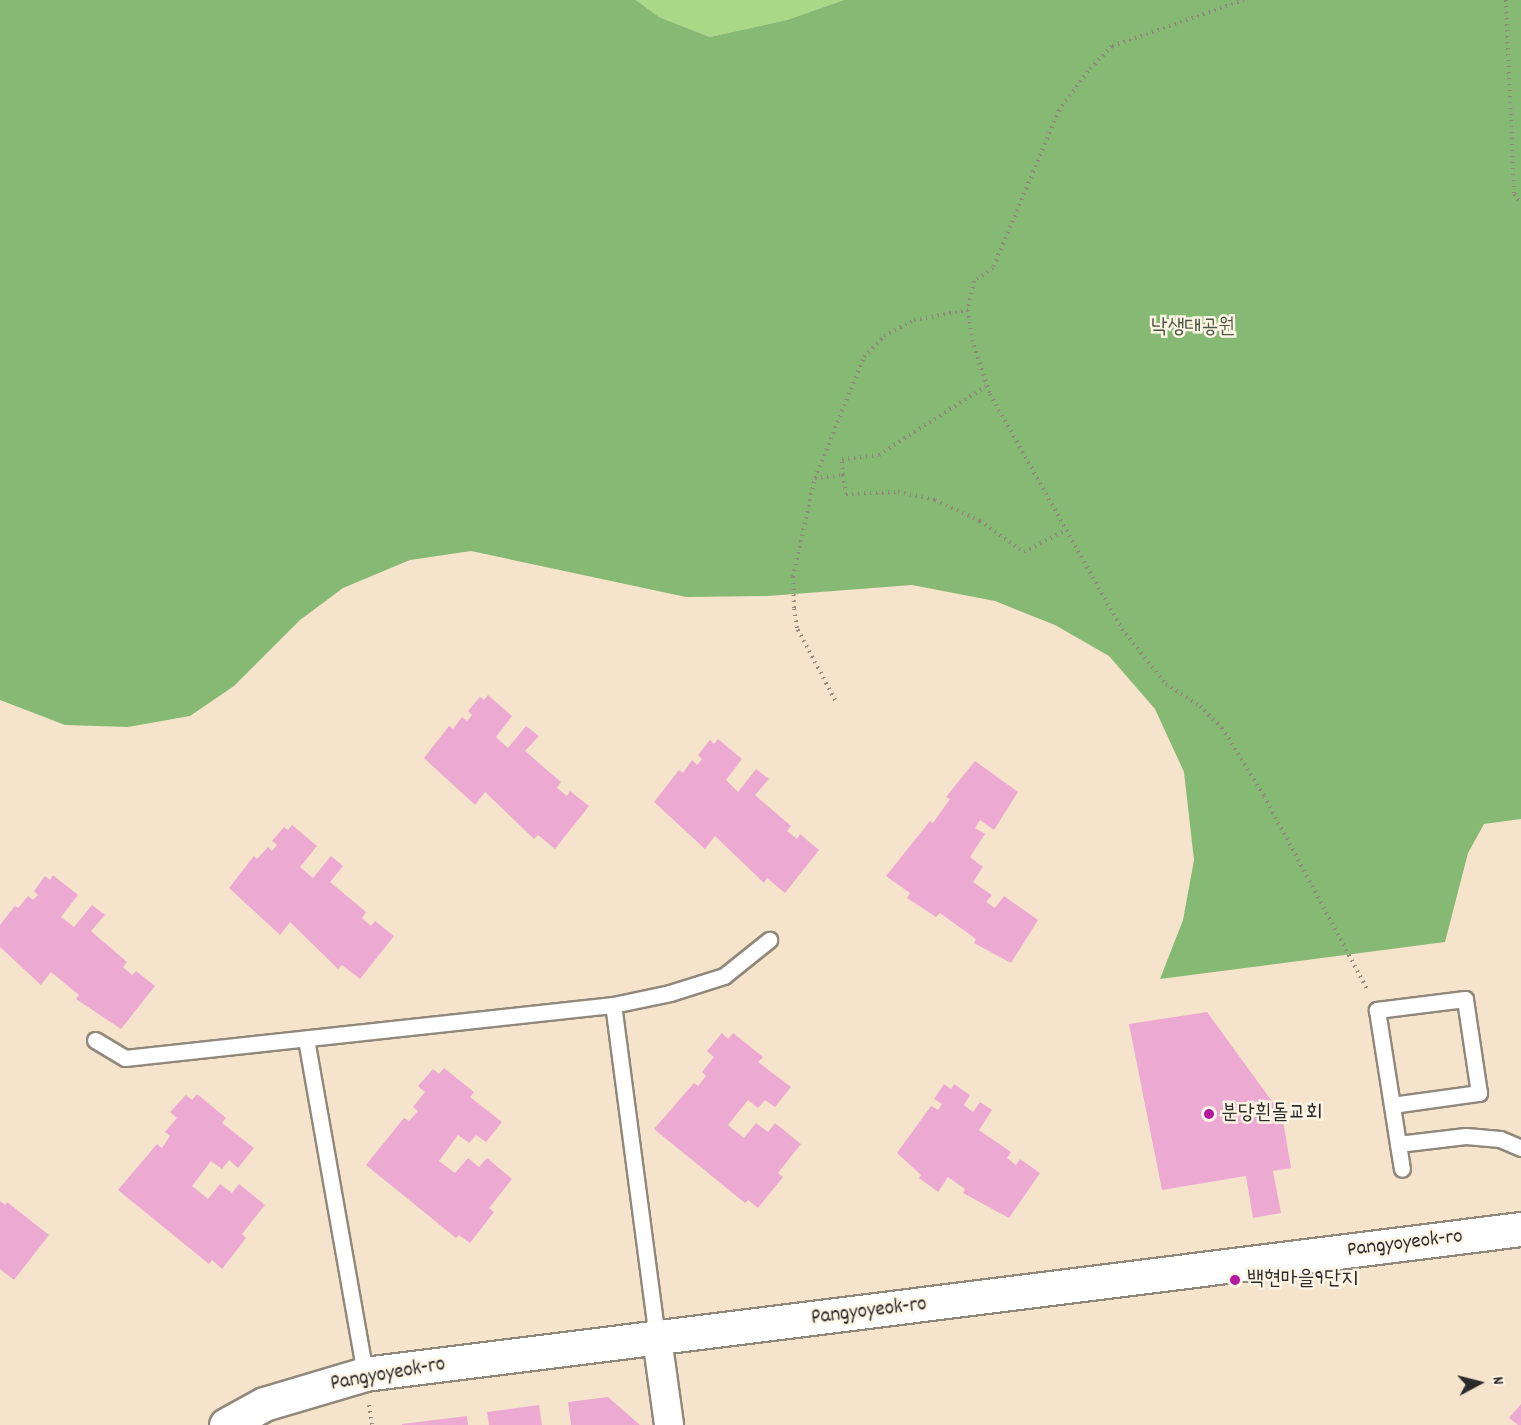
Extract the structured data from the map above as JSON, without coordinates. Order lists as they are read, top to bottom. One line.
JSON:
{"streets":{"street":["Pangyoyeok-ro"]},"parks":["낙생대공원"],"places":["분당흰돌교회","백현마을9단지"],"north":"right"}
